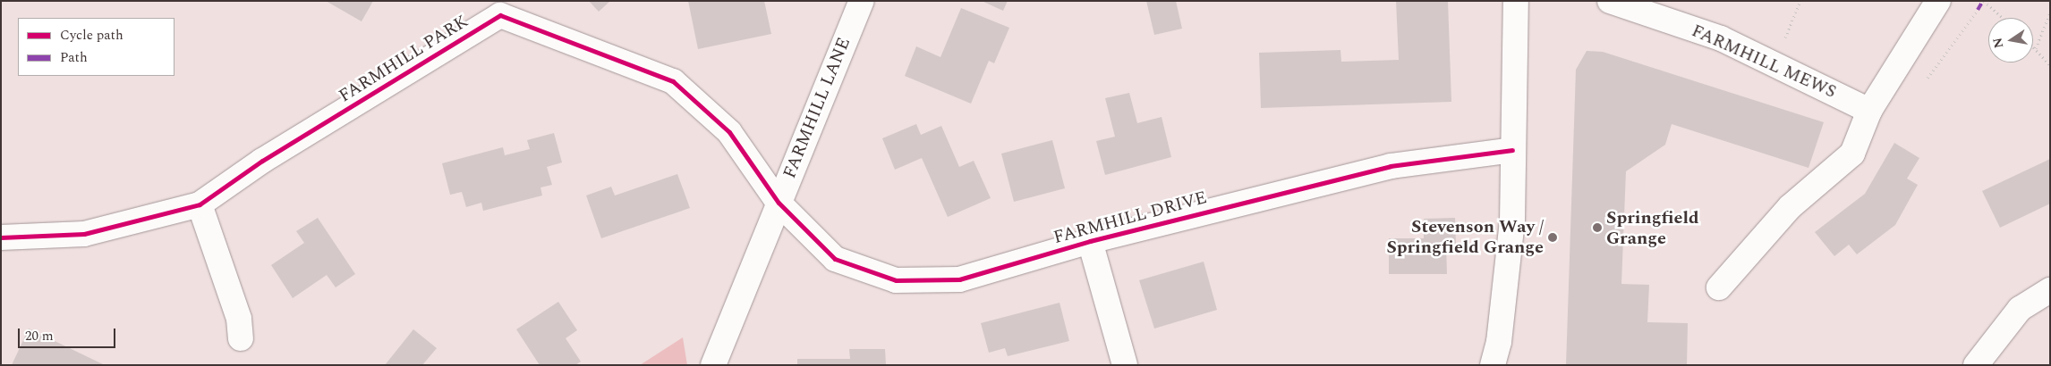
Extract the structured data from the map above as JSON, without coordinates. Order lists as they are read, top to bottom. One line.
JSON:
{"streets":{"street":["FARMHILL PARK","FARMHILL MEWS","FARMHILL LANE","FARMHILL DRIVE"]},"crossings":[["FARMHILL PARK","FARMHILL LANE"],["FARMHILL PARK","FARMHILL DRIVE"],["FARMHILL LANE","FARMHILL DRIVE"]],"places":["Springfield Grange","Stevenson Way / Springfield Grange"],"legend":["Cycle path","Path"],"scale_bar":"20 m","north":"left"}
